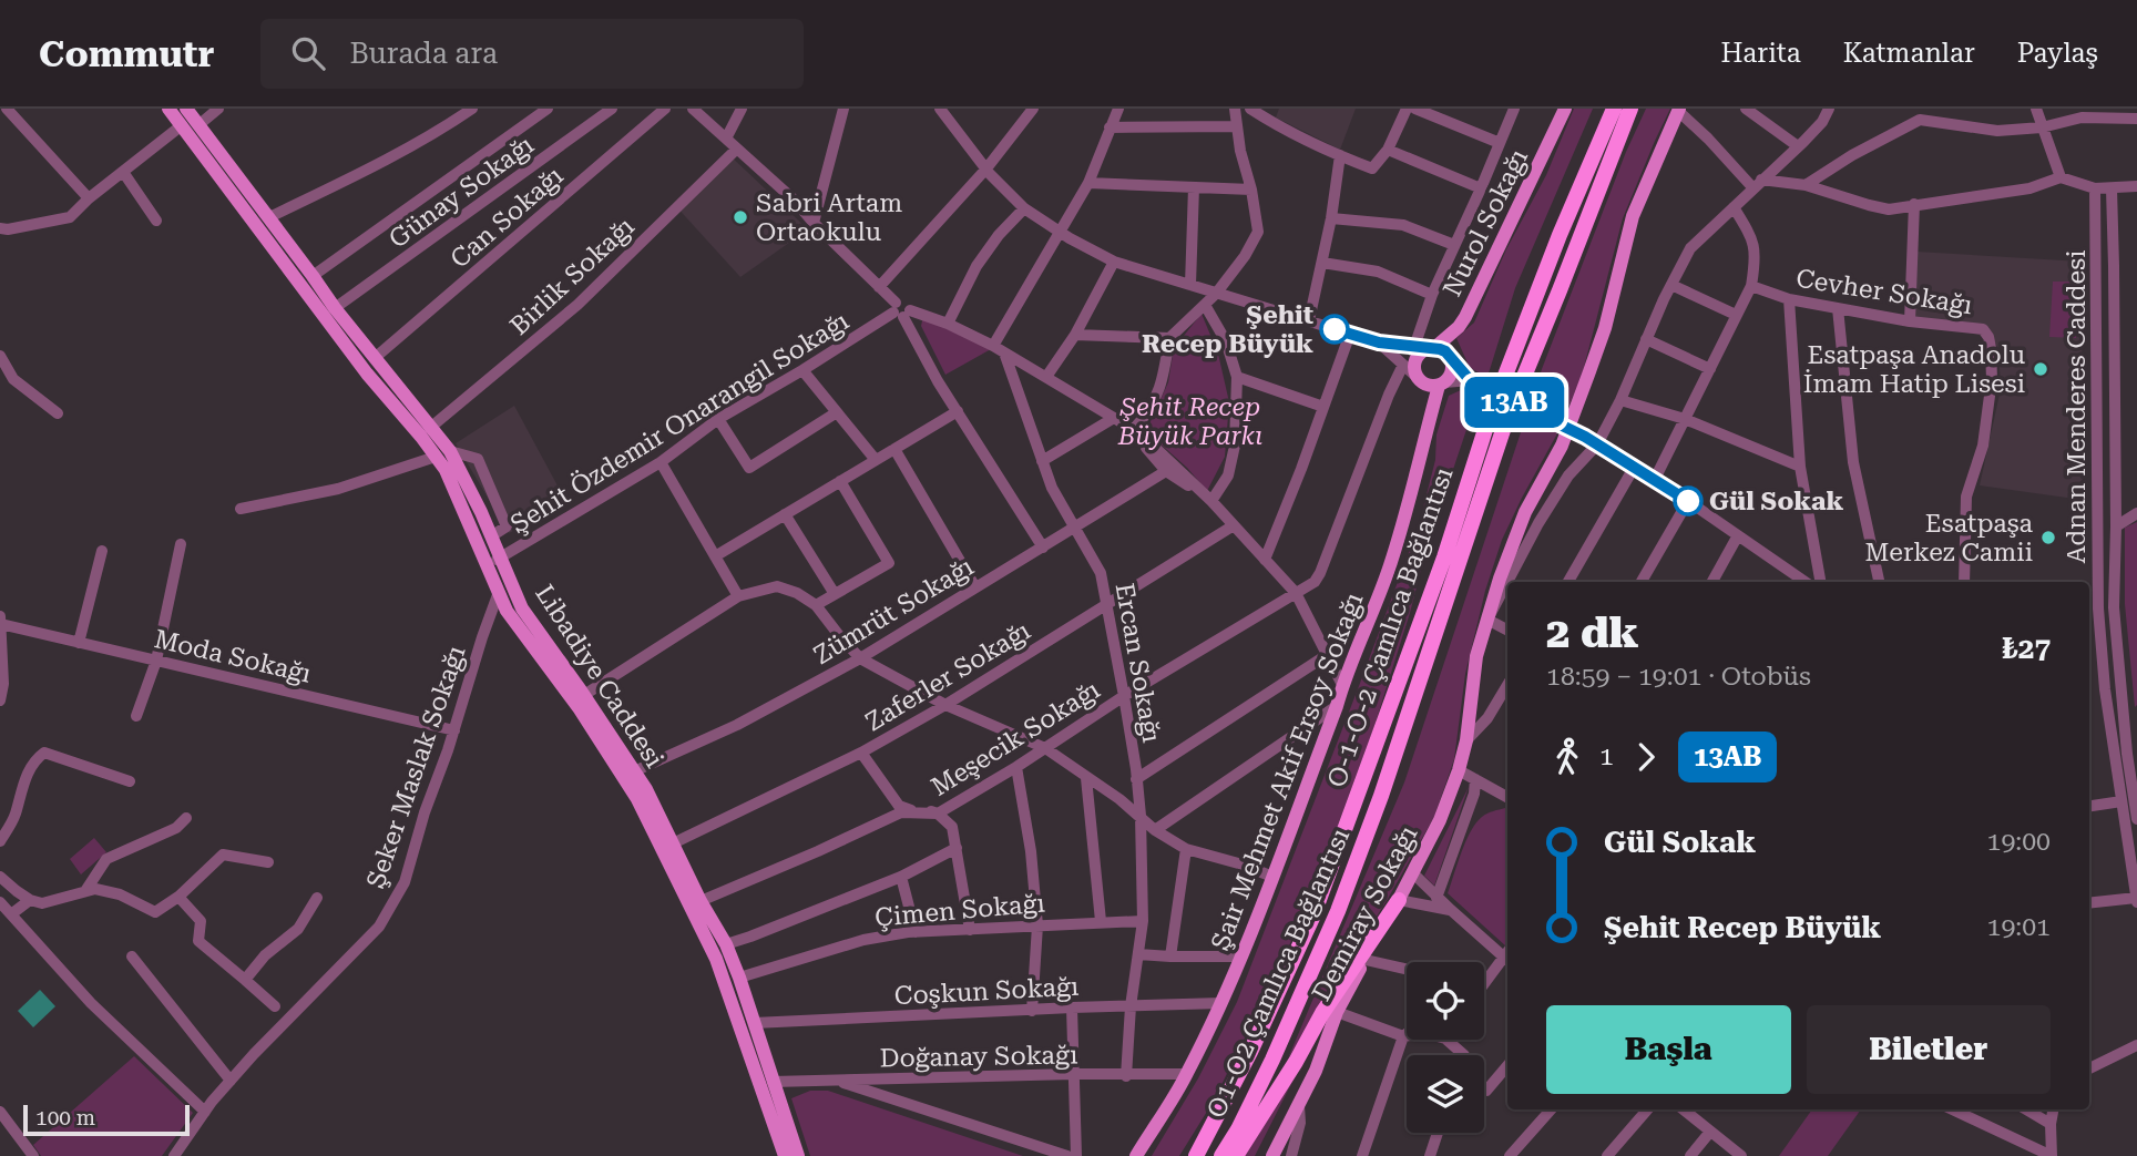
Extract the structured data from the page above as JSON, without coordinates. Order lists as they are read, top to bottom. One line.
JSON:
{"streets":{"highway":["O-1-O-2 Çamlıca Bağlantısı","O1-O2 Çamlıca Bağlantısı"],"main road":["Nurol Sokağı","Libadiye Caddesi","Şair Mehmet Akif Ersoy Sokağı","Demiray Sokağı"],"street":["Günay Sokağı","Can Sokağı","Birlik Sokağı","Cevher Sokağı","Adnan Menderes Caddesi","Şehit Özdemir Onarangil Sokağı","Zümrüt Sokağı","Moda Sokağı","Ercan Sokağı","Zaferler Sokağı","Meşecik Sokağı","Şeker Maslak Sokağı","Çimen Sokağı","Coşkun Sokağı","Doğanay Sokağı"]},"crossings":[["Günay Sokağı","Libadiye Caddesi"],["Can Sokağı","Libadiye Caddesi"],["Nurol Sokağı","Şair Mehmet Akif Ersoy Sokağı"],["Birlik Sokağı","Libadiye Caddesi"],["Şehit Özdemir Onarangil Sokağı","Libadiye Caddesi"],["Zümrüt Sokağı","Ercan Sokağı"],["Zümrüt Sokağı","Libadiye Caddesi"],["Moda Sokağı","Şeker Maslak Sokağı"],["Ercan Sokağı","Zaferler Sokağı"],["Ercan Sokağı","Meşecik Sokağı"],["Ercan Sokağı","Çimen Sokağı"],["Ercan Sokağı","Coşkun Sokağı"],["Ercan Sokağı","Doğanay Sokağı"],["Libadiye Caddesi","Zaferler Sokağı"],["Libadiye Caddesi","Meşecik Sokağı"],["Libadiye Caddesi","Şeker Maslak Sokağı"],["Libadiye Caddesi","Çimen Sokağı"],["Libadiye Caddesi","Coşkun Sokağı"],["Libadiye Caddesi","Doğanay Sokağı"],["Şair Mehmet Akif Ersoy Sokağı","Coşkun Sokağı"],["Şair Mehmet Akif Ersoy Sokağı","Doğanay Sokağı"]],"parks":["Şehit Recep Büyük Parkı"],"places":["Sabri Artam Ortaokulu","Şehit Recep Büyük","Esatpaşa Anadolu İmam Hatip Lisesi","Gül Sokak","Esatpaşa Merkez Camii"],"lines":["bus line 13AB"],"scale_bar":"100 m","page":{"header":"Commutr","search":"Burada ara","nav":["Harita","Katmanlar","Paylaş"],"on_map":"13AB","heading":["2 dk","18:59 – 19:01 · Otobüs","₺27"],"legs":["1","13AB"],"list":[{"name":"Gül Sokak","value":"19:00"},{"name":"Şehit Recep Büyük","value":"19:01"}],"buttons":["Başla","Biletler"],"scale":"100 m"}}
